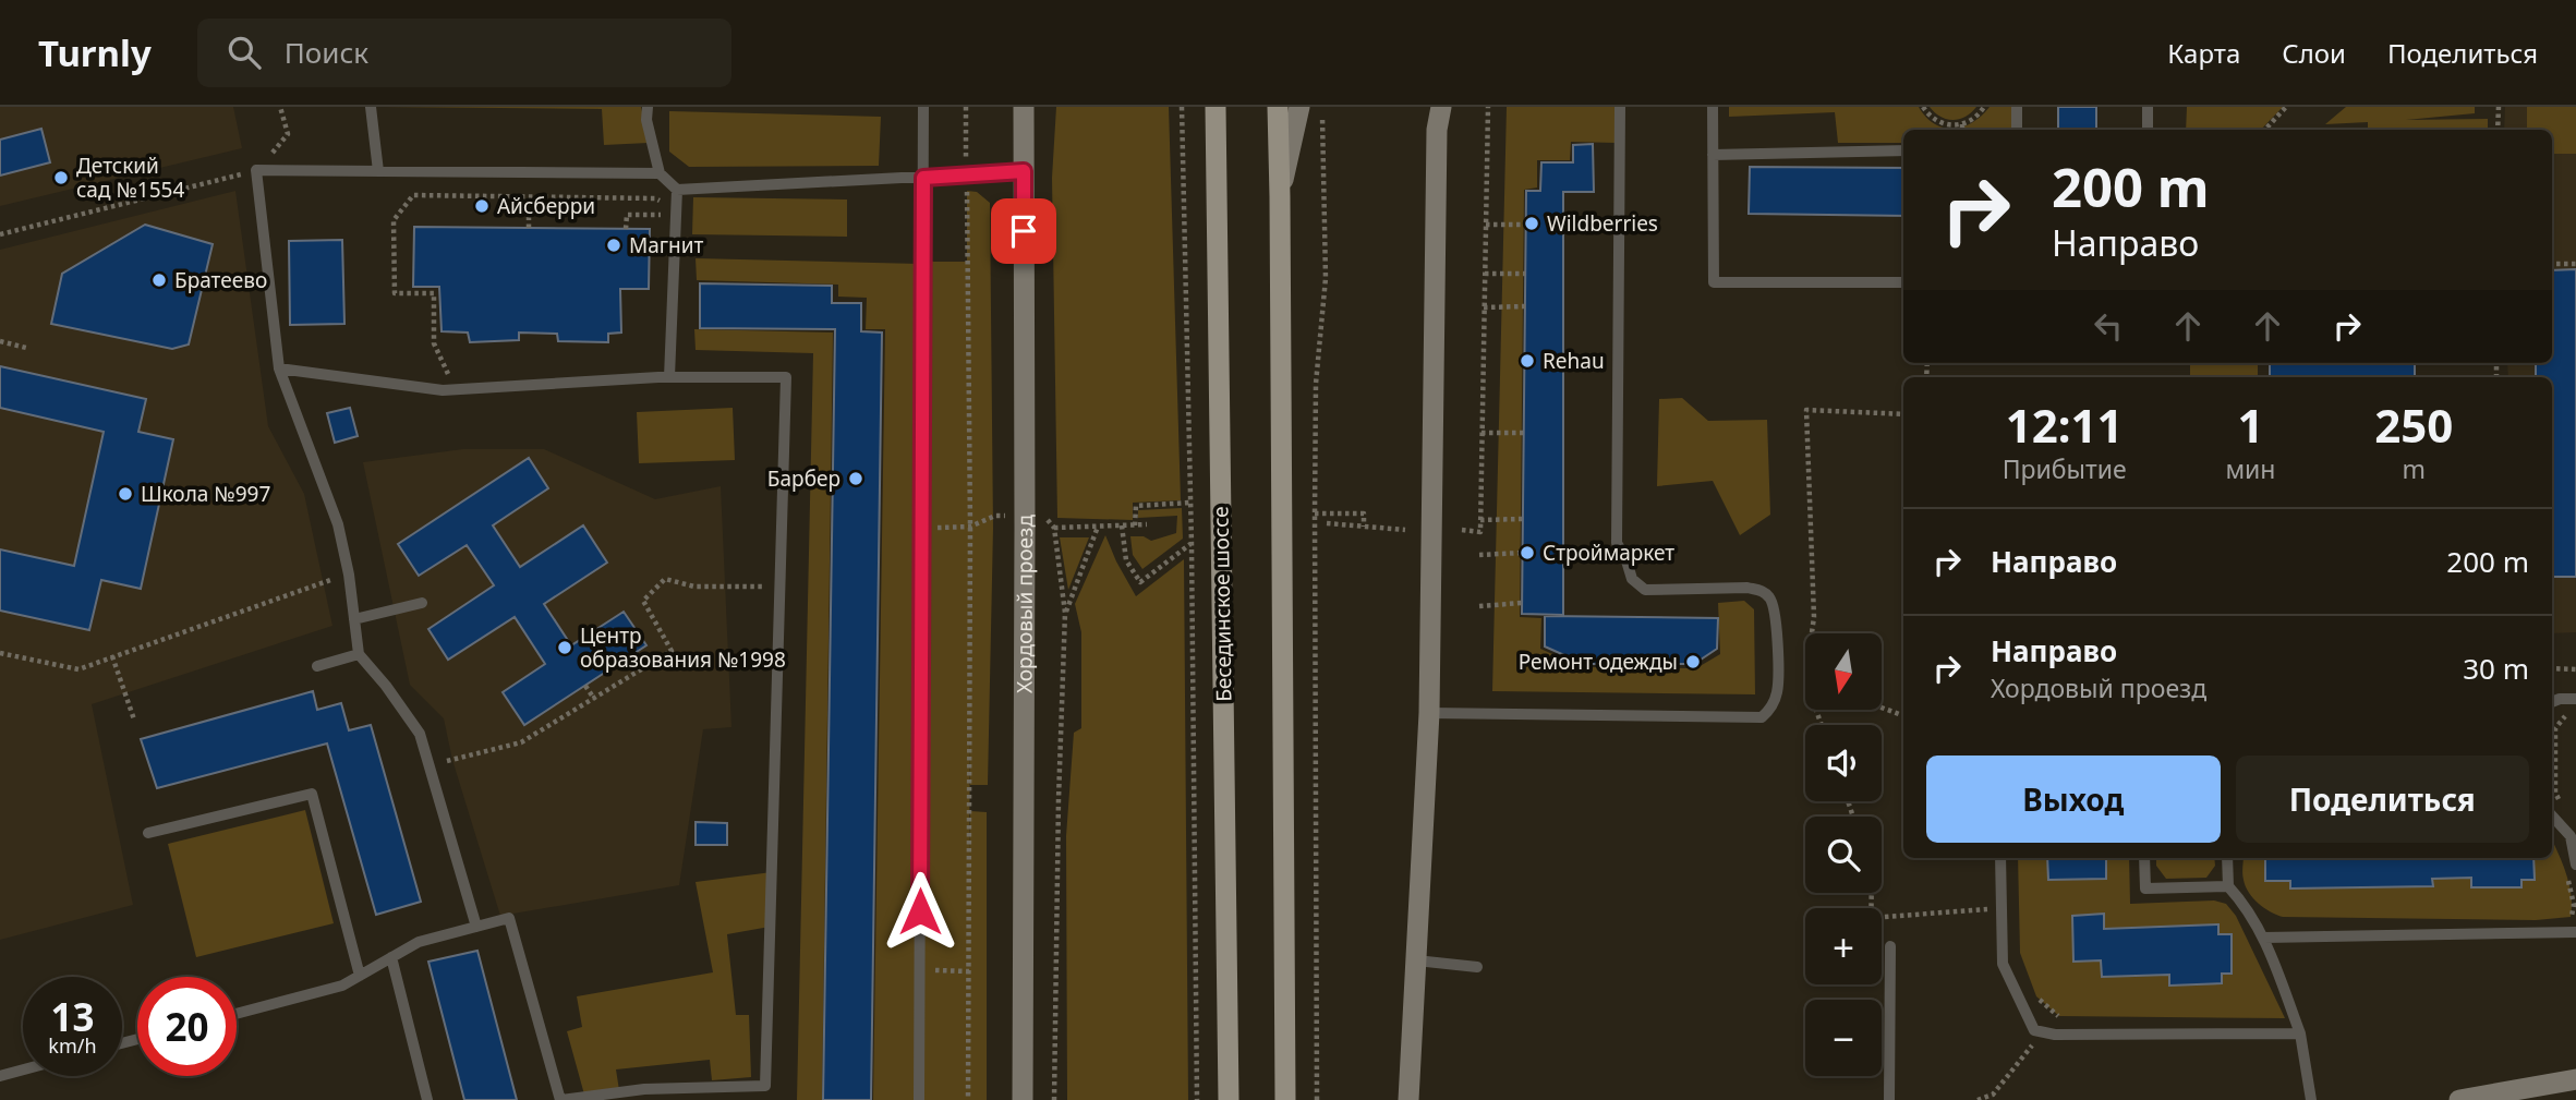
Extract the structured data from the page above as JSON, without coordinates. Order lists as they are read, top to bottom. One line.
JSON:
{"streets":{"main road":["Хордовый проезд","Бесединское шоссе"]},"places":["Детский сад №1554","Айсберри","Wildberries","Магнит","Братеево","Rehau","Барбер","Школа №997","Строймаркет","Центр образования №1998","Ремонт одежды"],"north":"bottom","page":{"header":"Turnly","search":"Поиск","nav":["Карта","Слои","Поделиться"],"turn":["200 m","Направо"],"eta":["12:11","Прибытие","1","мин","250","m"],"list":[{"name":"Направо","value":"200 m"},{"name":"Направо","note":"Хордовый проезд","value":"30 m"}],"map_buttons":["+","−"],"buttons":["Выход","Поделиться"],"speed":"13 km/h","limit":"20"}}
